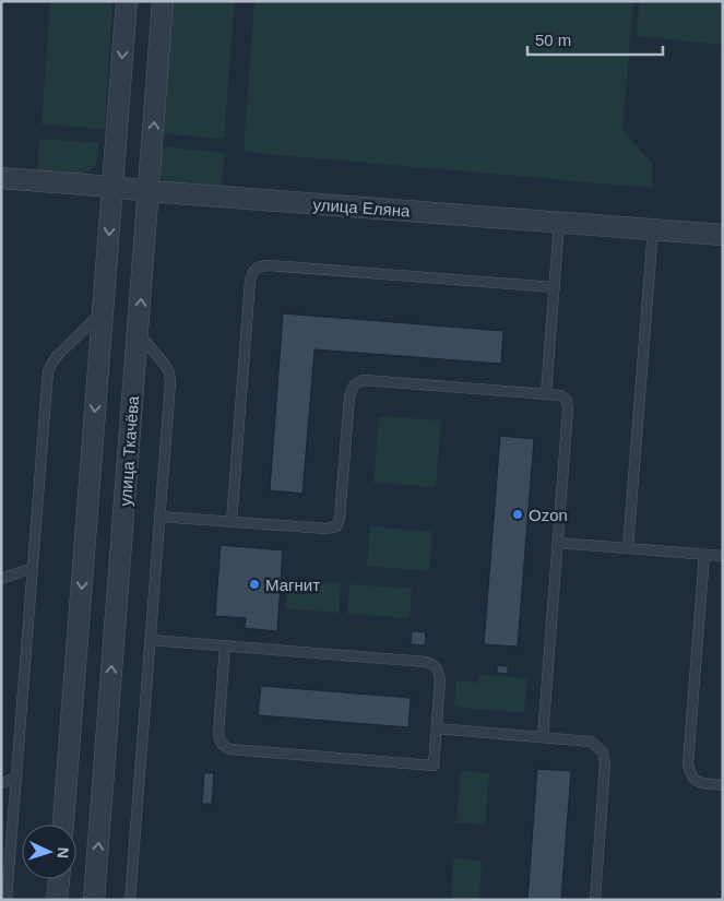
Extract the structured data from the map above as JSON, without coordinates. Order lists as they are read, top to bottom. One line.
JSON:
{"streets":{"street":["улица Еляна","улица Ткачёва"]},"crossings":[["улица Еляна","улица Ткачёва"]],"places":["Ozon","Магнит"],"scale_bar":"50 m","north":"right"}
